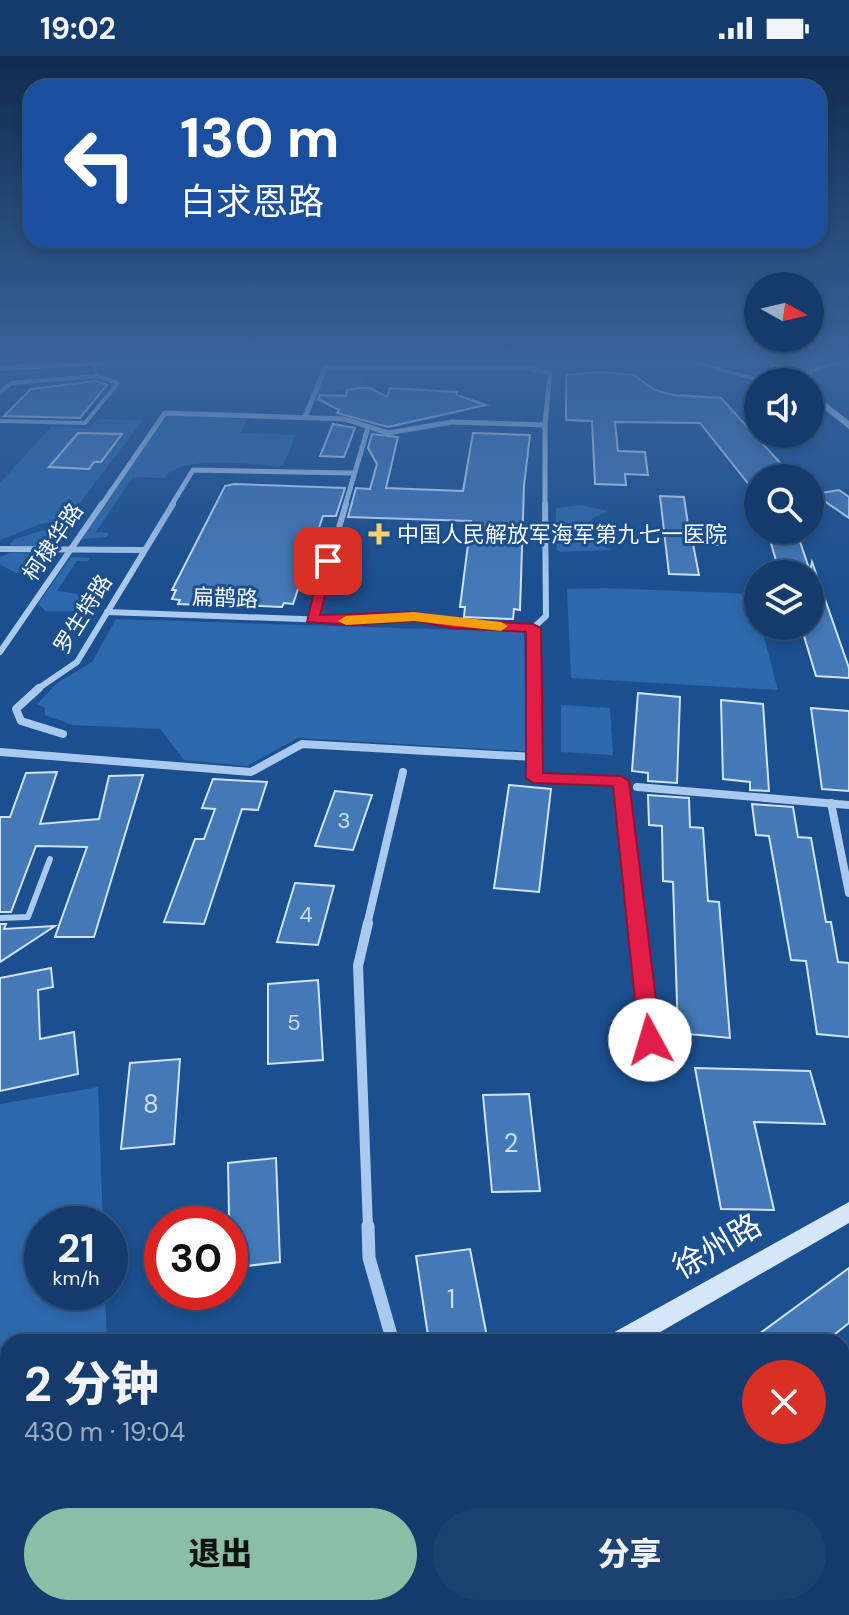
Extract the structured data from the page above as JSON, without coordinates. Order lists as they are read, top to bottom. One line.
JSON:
{"streets":{"main road":["徐州路"],"street":["柯棣华路","扁鹊路","罗生特路"]},"crossings":[["扁鹊路","罗生特路"]],"places":{"health":["中国人民解放军海军第九七一医院"]},"house_numbers":["3","4","5","8","2","1"],"north":"right","page":{"status":"19:02","turn":["130 m","白求恩路"],"speed":"21 km/h","limit":"30","heading":["2 分钟","430 m · 19:04"],"buttons":["退出","分享"]}}
